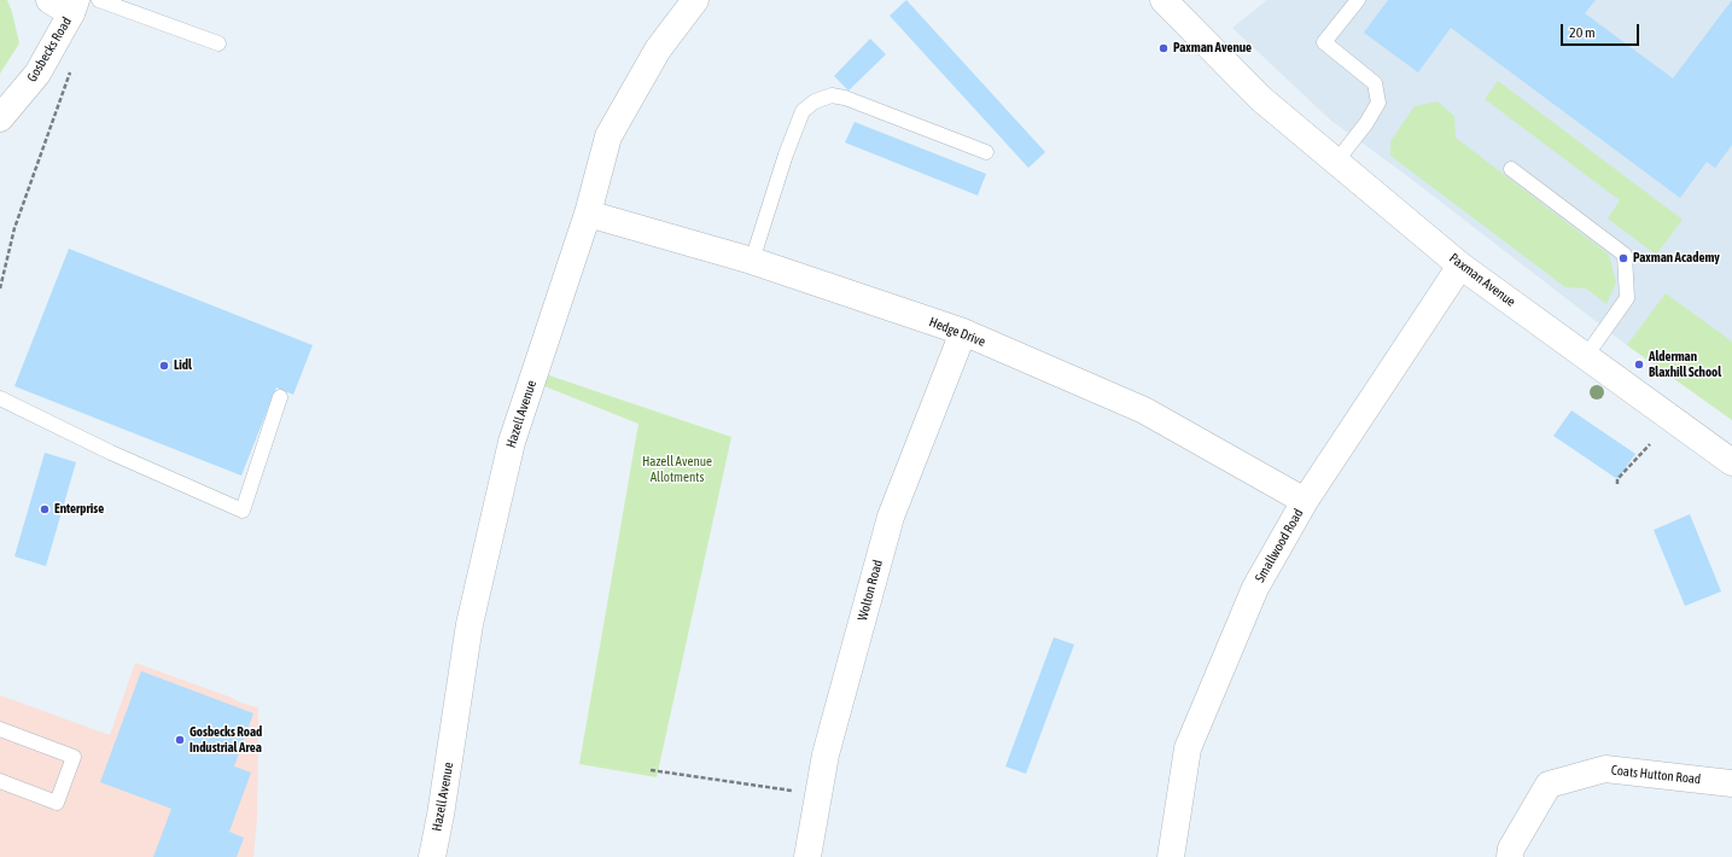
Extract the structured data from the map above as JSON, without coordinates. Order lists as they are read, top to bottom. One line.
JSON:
{"streets":{"street":["Gosbecks Road","Paxman Avenue","Hedge Drive","Hazell Avenue","Smallwood Road","Wolton Road","Coats Hutton Road"]},"crossings":[["Paxman Avenue","Smallwood Road"],["Hedge Drive","Hazell Avenue"],["Hedge Drive","Smallwood Road"],["Hedge Drive","Wolton Road"]],"parks":["Hazell Avenue Allotments"],"places":["Paxman Avenue","Paxman Academy","Alderman Blaxhill School","Lidl","Enterprise","Gosbecks Road Industrial Area"],"scale_bar":"20 m"}
